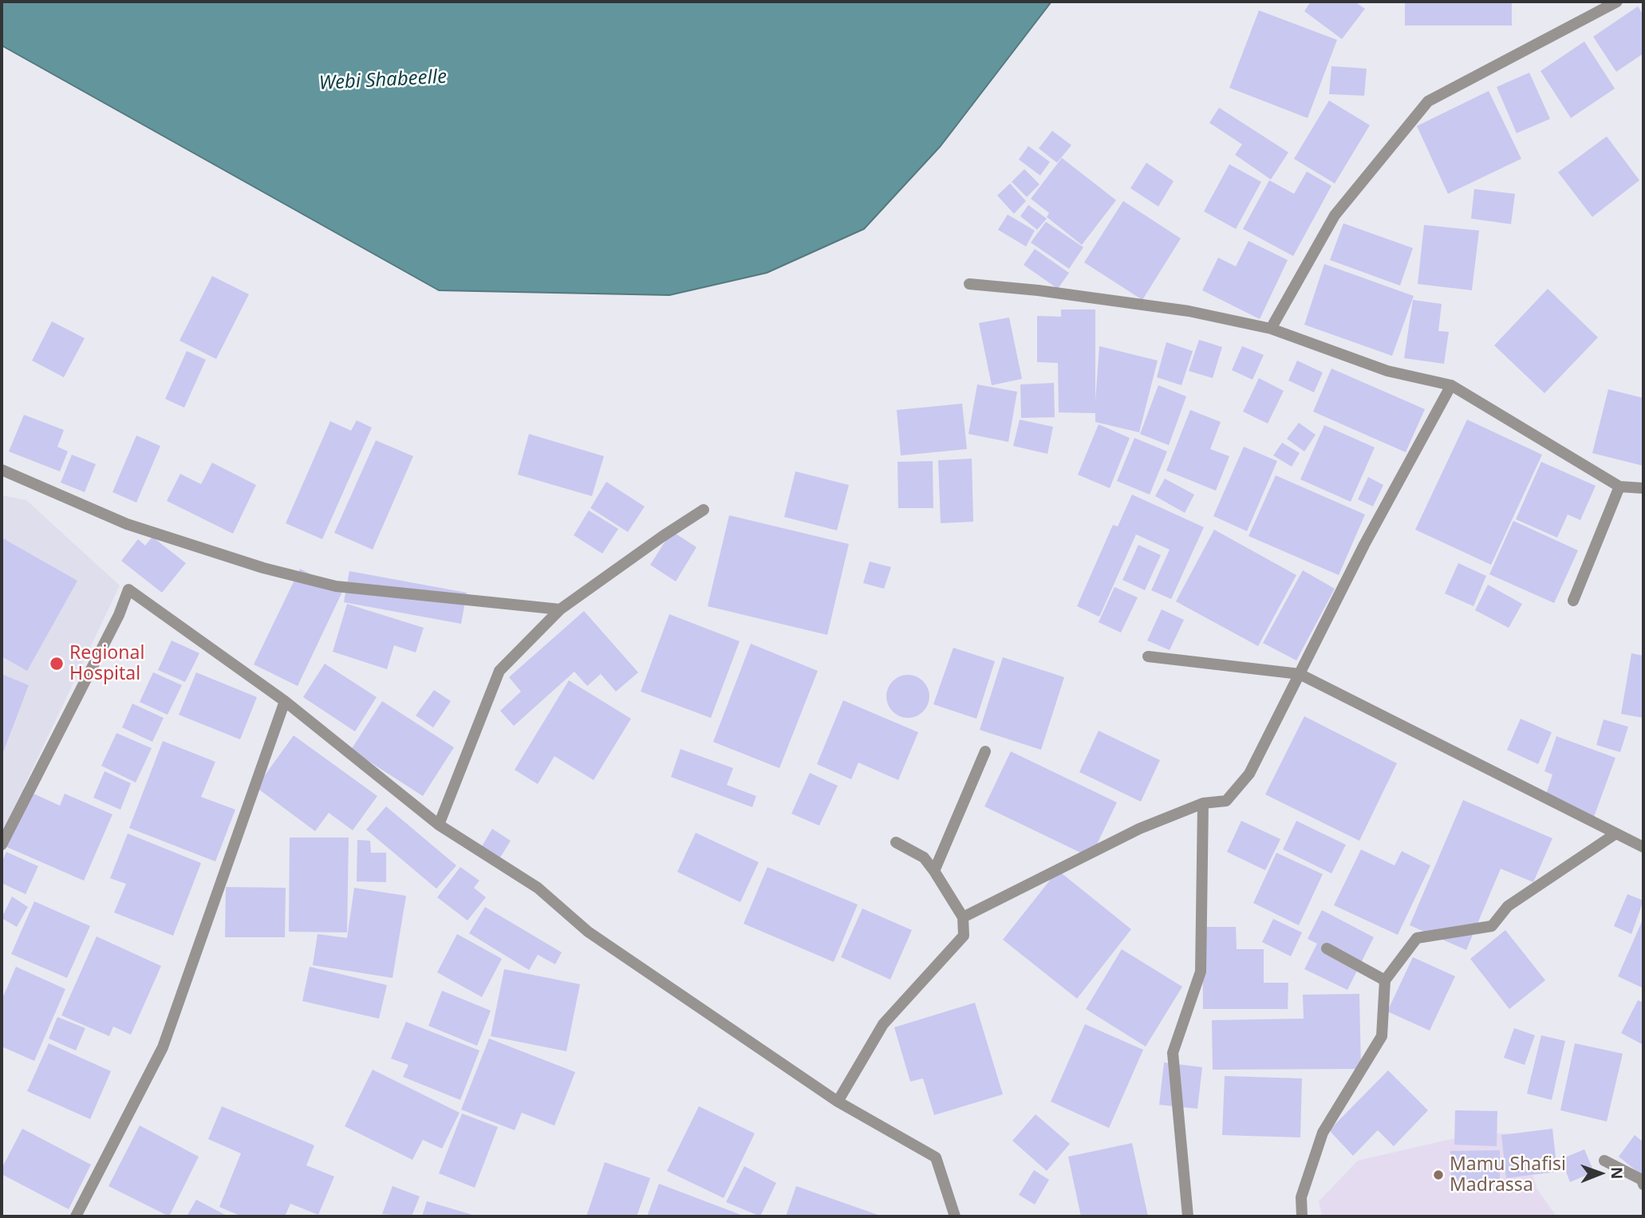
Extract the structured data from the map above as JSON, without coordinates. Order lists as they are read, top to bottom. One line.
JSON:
{"water":["Webi Shabeelle"],"places":["Regional Hospital","Mamu Shafisi Madrassa"],"north":"right"}
